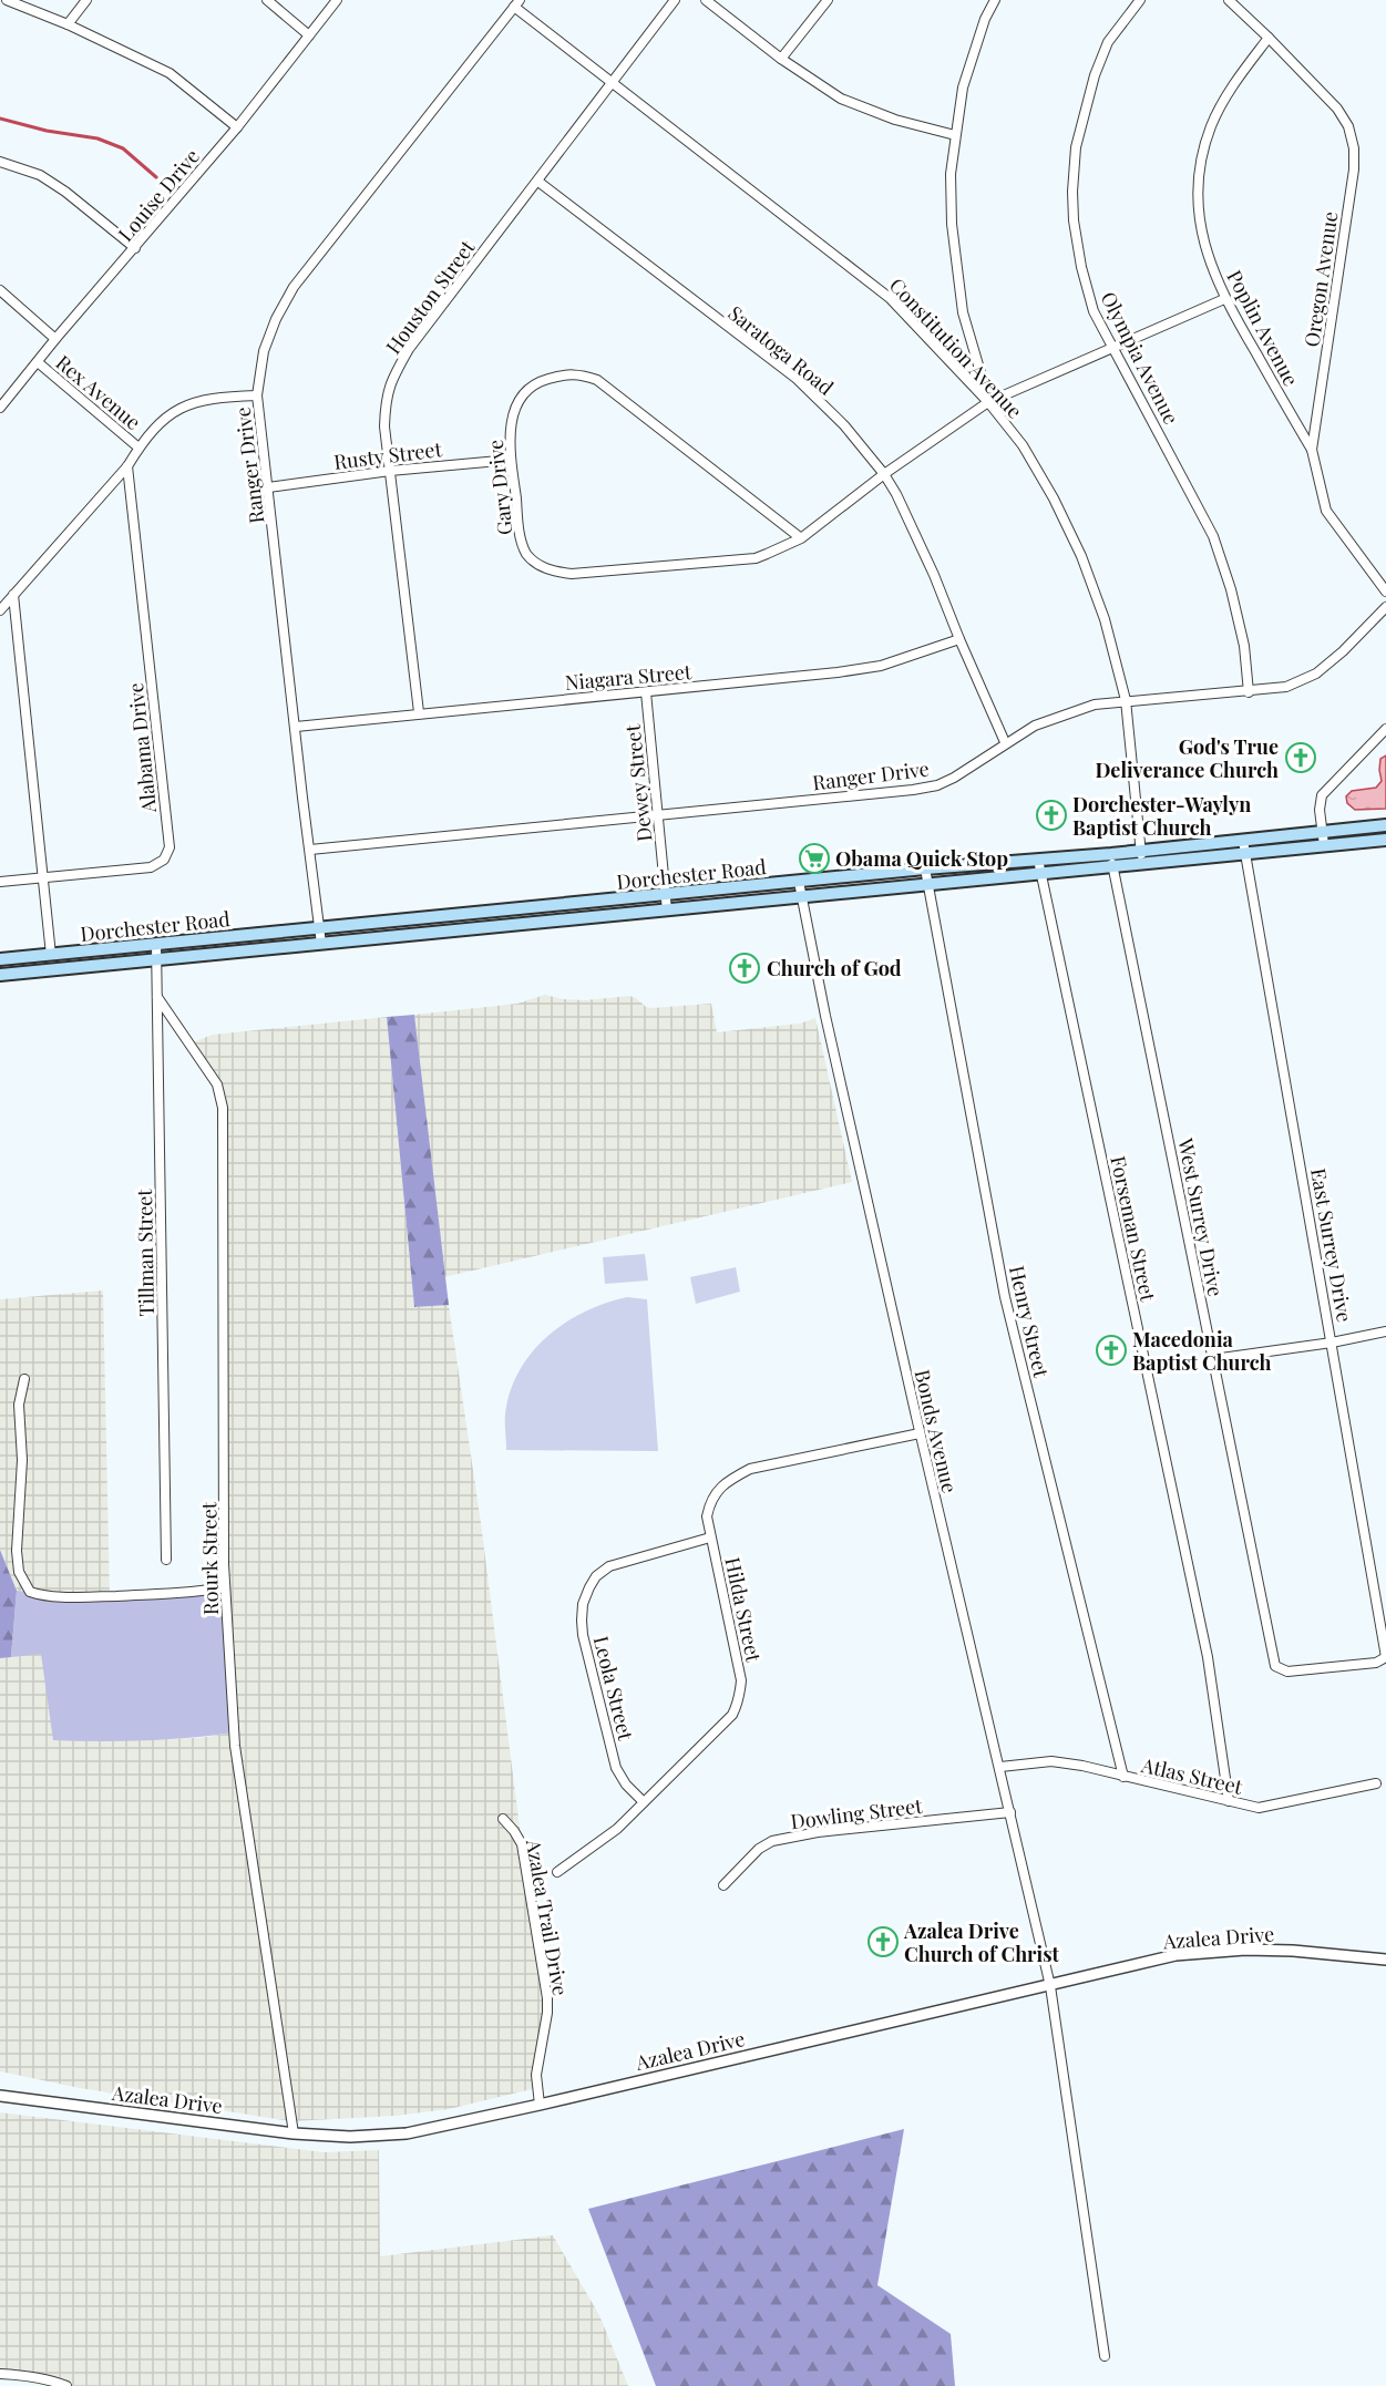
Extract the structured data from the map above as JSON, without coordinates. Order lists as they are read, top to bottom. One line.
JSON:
{"streets":{"main road":["Dorchester Road"],"street":["Louise Drive","Oregon Avenue","Houston Street","Poplin Avenue","Constitution Avenue","Saratoga Road","Olympia Avenue","Rex Avenue","Rusty Street","Ranger Drive","Gary Drive","Niagara Street","Alabama Drive","Dewey Street","West Surrey Drive","Forseman Street","East Surrey Drive","Tillman Street","Henry Street","Bonds Avenue","Rourk Street","Hilda Street","Leola Street","Atlas Street","Dowling Street","Azalea Trail Drive","Azalea Drive"]},"crossings":[["Louise Drive","Rex Avenue"],["Oregon Avenue","Poplin Avenue"],["Houston Street","Constitution Avenue"],["Houston Street","Saratoga Road"],["Houston Street","Rusty Street"],["Houston Street","Niagara Street"],["Poplin Avenue","Gary Drive"],["Constitution Avenue","Ranger Drive"],["Constitution Avenue","Gary Drive"],["Constitution Avenue","Dorchester Road"],["Saratoga Road","Ranger Drive"],["Saratoga Road","Gary Drive"],["Saratoga Road","Niagara Street"],["Olympia Avenue","Ranger Drive"],["Olympia Avenue","Gary Drive"],["Rusty Street","Ranger Drive"],["Rusty Street","Gary Drive"],["Ranger Drive","Niagara Street"],["Ranger Drive","Dewey Street"],["Ranger Drive","Dorchester Road"],["Niagara Street","Dewey Street"],["Dewey Street","Dorchester Road"],["Dorchester Road","West Surrey Drive"],["Dorchester Road","Forseman Street"],["Dorchester Road","East Surrey Drive"],["Dorchester Road","Tillman Street"],["Dorchester Road","Henry Street"],["Dorchester Road","Bonds Avenue"],["West Surrey Drive","East Surrey Drive"],["Forseman Street","Atlas Street"],["Tillman Street","Rourk Street"],["Henry Street","Atlas Street"],["Bonds Avenue","Hilda Street"],["Bonds Avenue","Atlas Street"],["Bonds Avenue","Dowling Street"],["Bonds Avenue","Azalea Drive"],["Rourk Street","Azalea Drive"],["Hilda Street","Leola Street"],["Azalea Trail Drive","Azalea Drive"]],"places":{"church":["God's True Deliverance Church","Dorchester-Waylyn Baptist Church","Church of God","Macedonia Baptist Church","Azalea Drive Church of Christ"],"supermarket":["Obama Quick Stop"]}}
